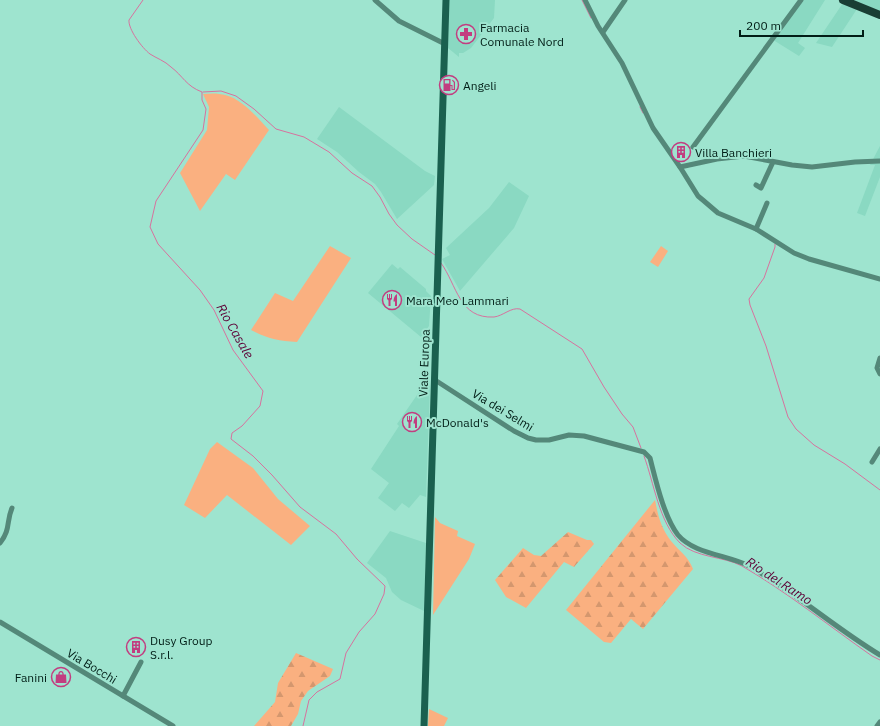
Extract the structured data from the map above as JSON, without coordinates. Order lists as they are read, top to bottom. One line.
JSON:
{"streets":{"main road":["Viale Europa"],"street":["Via dei Selmi","Via Bocchi"]},"crossings":[["Viale Europa","Via dei Selmi"]],"water":["Rio Casale","Rio del Ramo"],"places":{"pharmacy":["Farmacia Comunale Nord"],"fuel station":["Angeli"],"building":["Villa Banchieri","Dusy Group S.r.l."],"restaurant":["Mara Meo Lammari","McDonald's"],"shop":["Fanini"]},"scale_bar":"200 m"}
